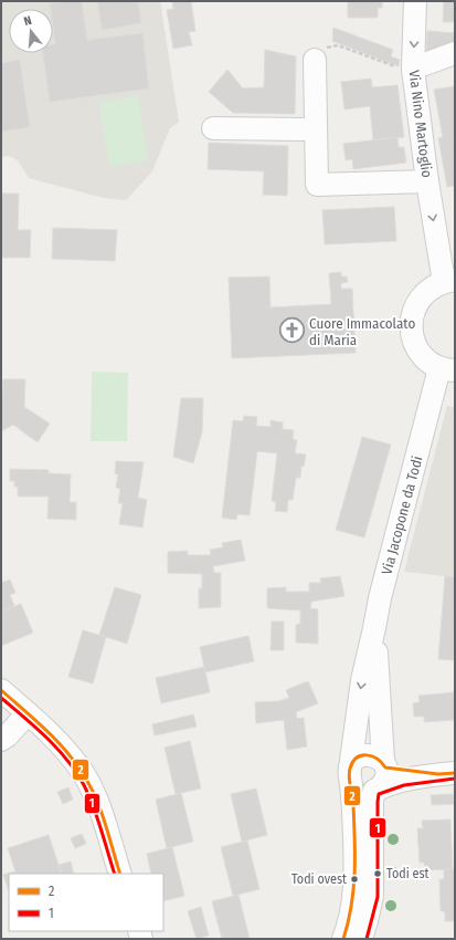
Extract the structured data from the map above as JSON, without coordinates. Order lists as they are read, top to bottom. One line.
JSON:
{"streets":{"street":["Via Nino Martoglio","Via Jacopone da Todi"]},"one_way":["Via Nino Martoglio"],"places":{"church":["Cuore Immacolato di Maria"],"other":["Todi est","Todi ovest"]},"lines":["transit line 2","transit line 1"],"legend":["2","1"],"north":"top"}
